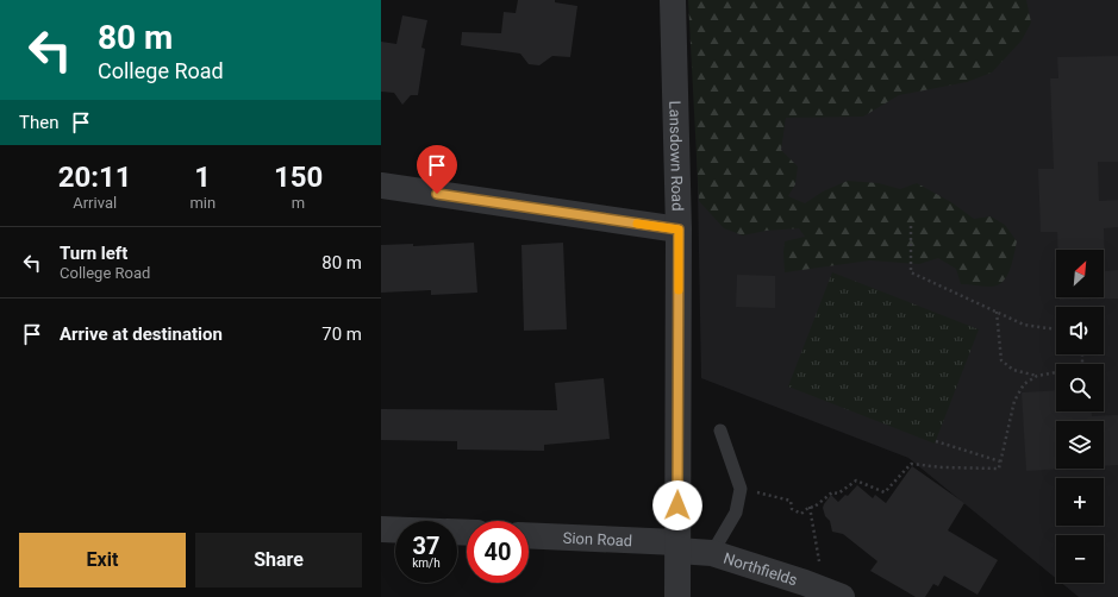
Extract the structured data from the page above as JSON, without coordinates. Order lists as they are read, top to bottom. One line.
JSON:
{"streets":{"street":["Lansdown Road","Sion Road","Northfields"]},"crossings":[["Lansdown Road","Sion Road"],["Lansdown Road","Northfields"],["Sion Road","Northfields"]],"north":"top right","page":{"turn":["80 m","College Road"],"then":"Then","eta":["20:11","Arrival","1","min","150","m"],"list":[{"name":"Turn left","note":"College Road","value":"80 m"},{"name":"Arrive at destination","value":"70 m"}],"map_buttons":["+","−"],"speed":"37 km/h","limit":"40","buttons":["Exit","Share"]}}
